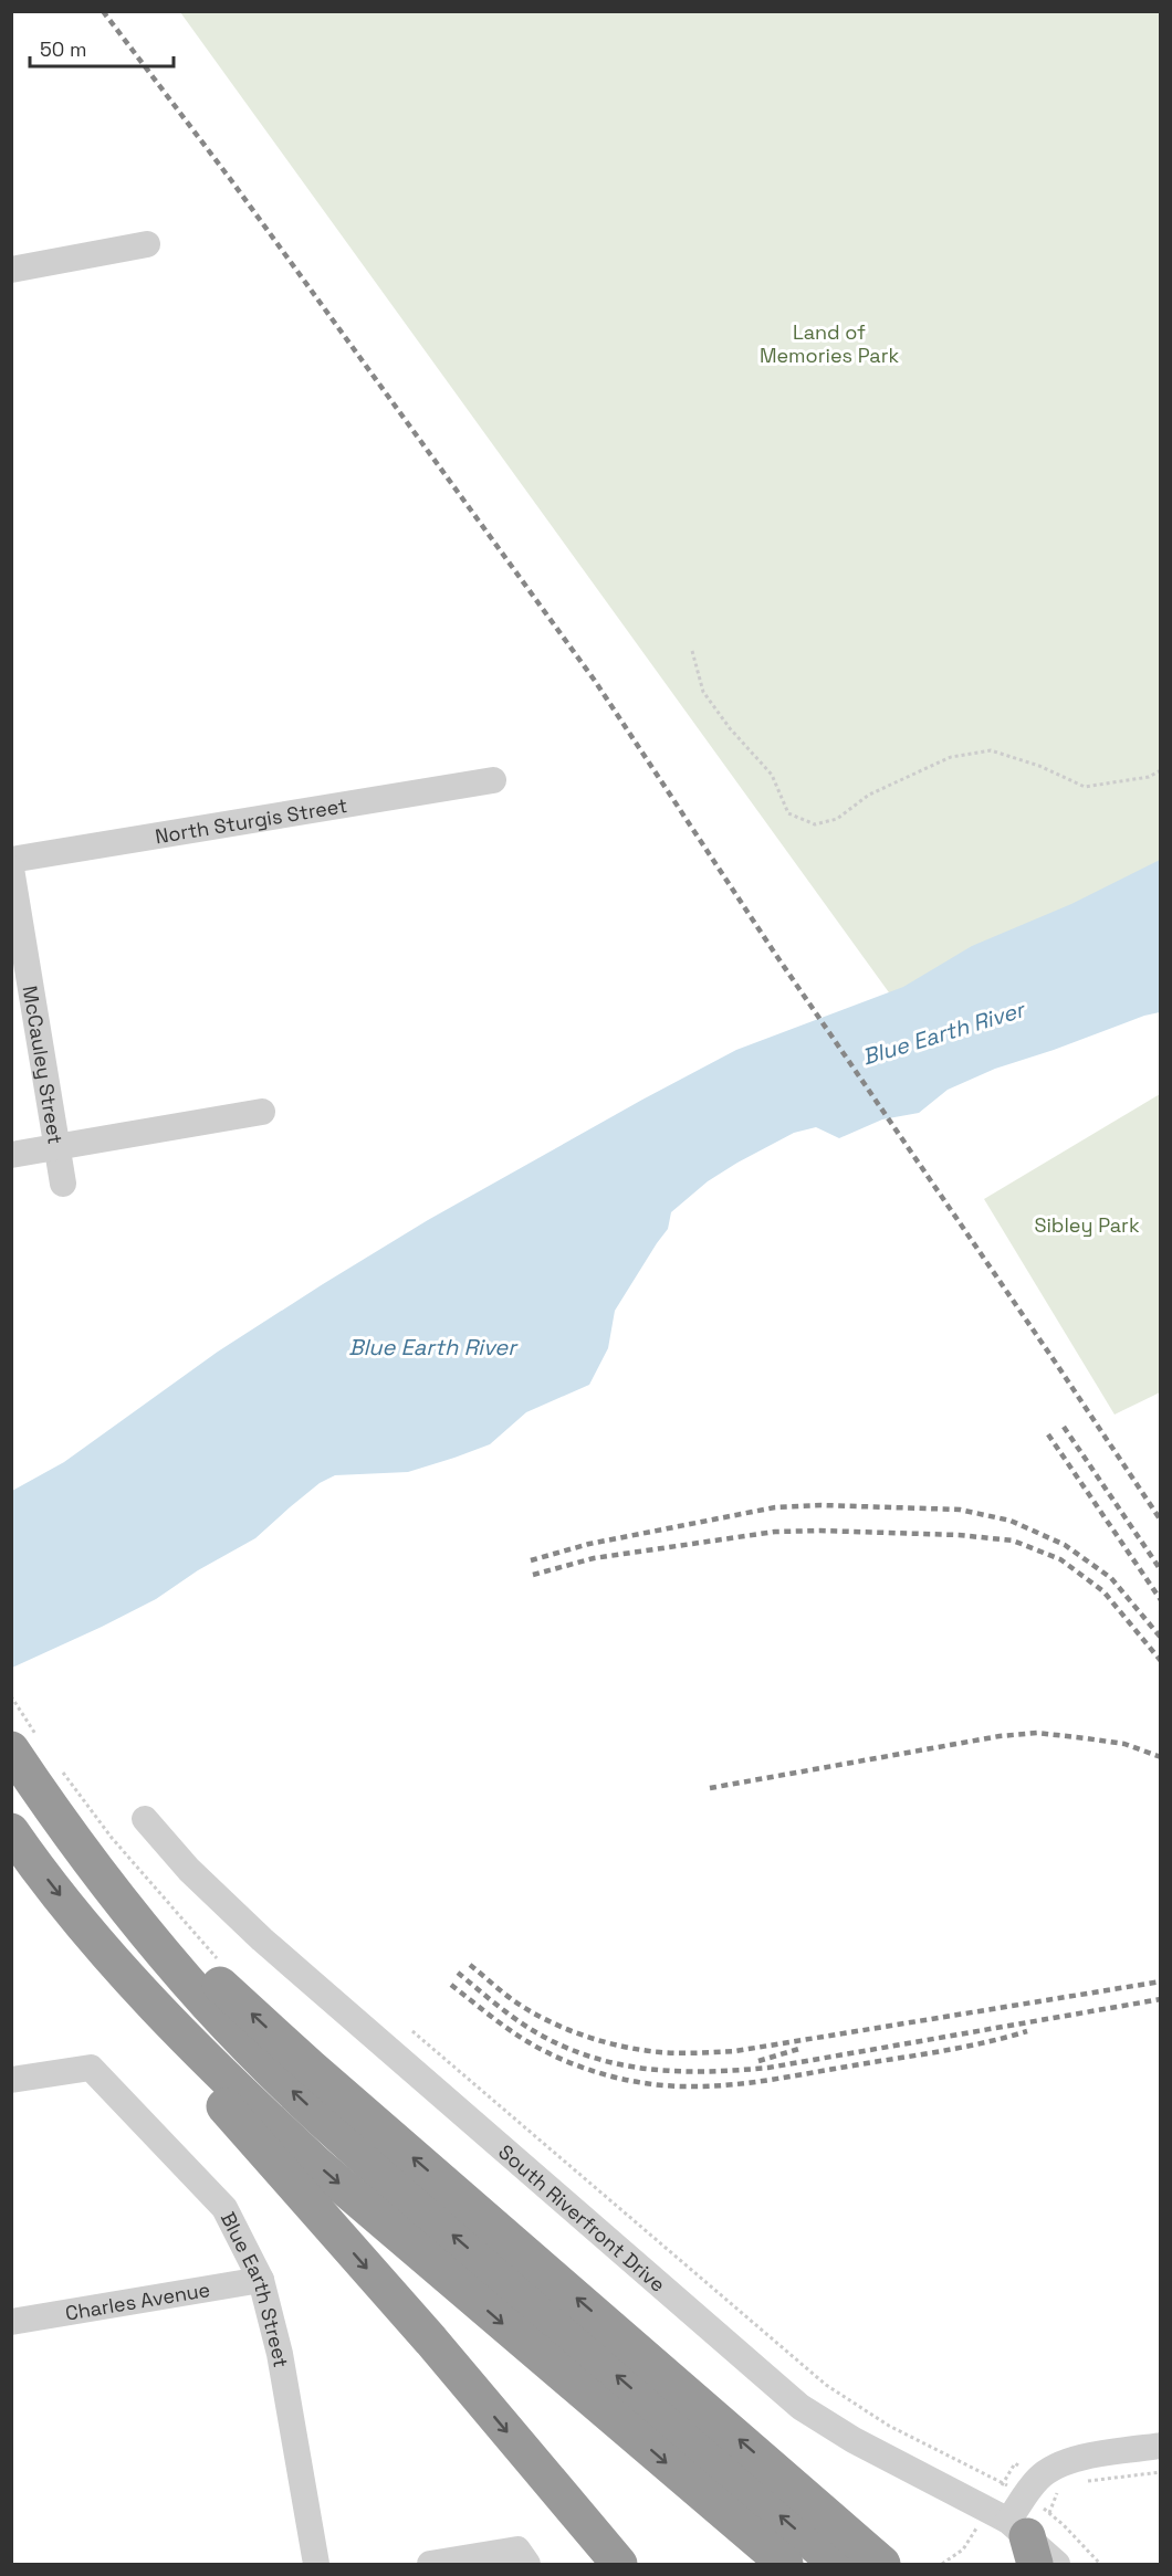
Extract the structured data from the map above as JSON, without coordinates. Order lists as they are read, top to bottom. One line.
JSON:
{"streets":{"street":["North Sturgis Street","McCauley Street","South Riverfront Drive","Blue Earth Street","Charles Avenue"]},"crossings":[["Blue Earth Street","Charles Avenue"]],"water":["Blue Earth River"],"parks":["Land of Memories Park","Sibley Park"],"scale_bar":"50 m"}
